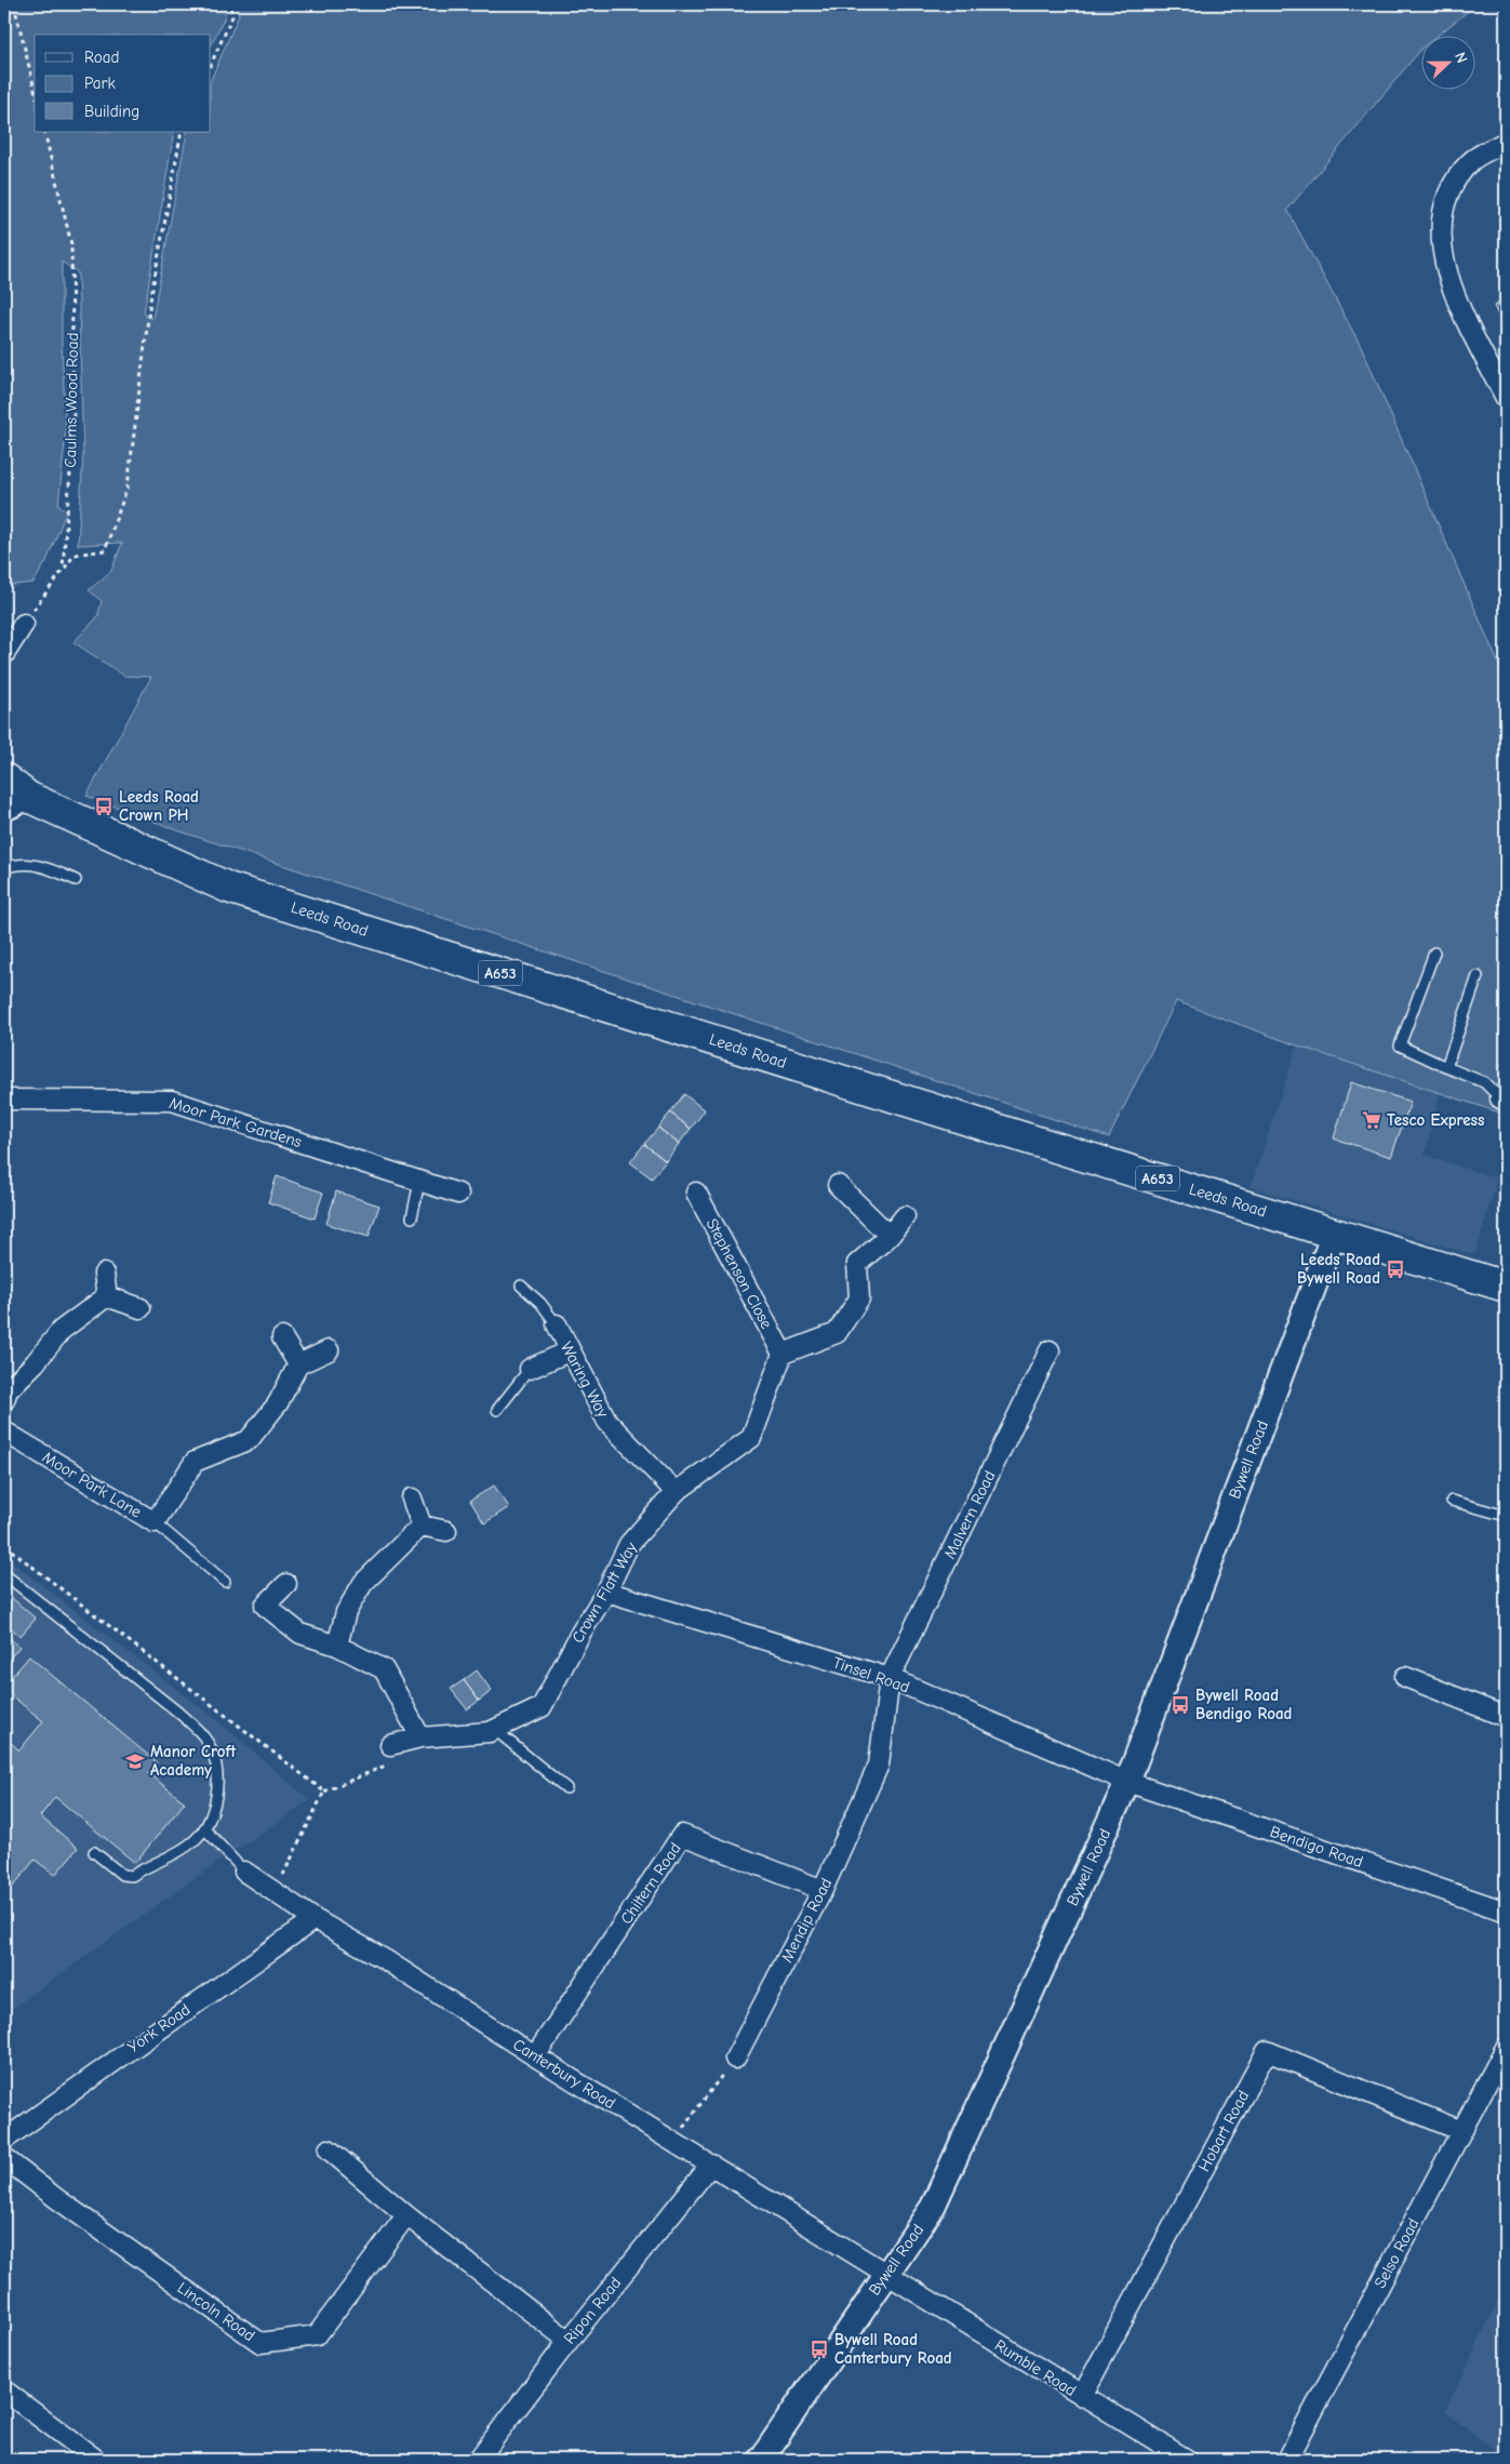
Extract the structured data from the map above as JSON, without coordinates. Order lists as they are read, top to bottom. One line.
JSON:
{"streets":{"main road":["Leeds Road","A653"],"street":["Moor Park Gardens","Stephenson Close","Waring Way","Bywell Road","Moor Park Lane","Malvern Road","Crown Flatt Way","Tinsel Road","Bendigo Road","Chiltern Road","Mendip Road","York Road","Canterbury Road","Hobart Road","Selso Road","Ripon Road","Lincoln Road","Rumble Road"],"path":["Caulms Wood Road"]},"crossings":[["Leeds Road","Bywell Road"],["Stephenson Close","Crown Flatt Way"],["Waring Way","Crown Flatt Way"],["Bywell Road","Tinsel Road"],["Bywell Road","Bendigo Road"],["Bywell Road","Canterbury Road"],["Bywell Road","Rumble Road"],["Malvern Road","Tinsel Road"],["Malvern Road","Mendip Road"],["Crown Flatt Way","Tinsel Road"],["Tinsel Road","Bendigo Road"],["Tinsel Road","Mendip Road"],["Chiltern Road","Mendip Road"],["Chiltern Road","Canterbury Road"],["York Road","Canterbury Road"],["Canterbury Road","Ripon Road"],["Canterbury Road","Rumble Road"],["Hobart Road","Selso Road"],["Hobart Road","Rumble Road"]],"places":{"bus stop":["Leeds Road Crown PH","Leeds Road Bywell Road","Bywell Road Bendigo Road","Bywell Road Canterbury Road"],"supermarket":["Tesco Express"],"school or university":["Manor Croft Academy"]},"legend":["Road","Park","Building"],"north":"right"}
